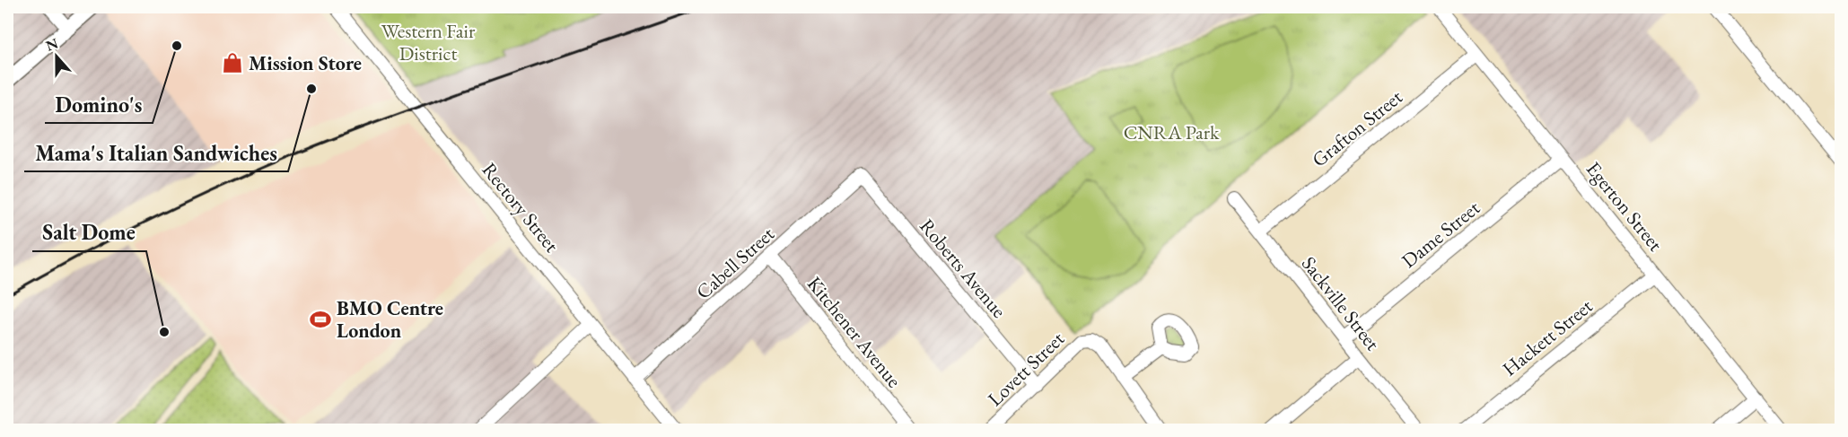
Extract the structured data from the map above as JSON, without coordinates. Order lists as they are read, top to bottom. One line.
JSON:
{"streets":{"street":["Grafton Street","Egerton Street","Rectory Street","Dame Street","Cabell Street","Roberts Avenue","Sackville Street","Kitchener Avenue","Hackett Street","Lovett Street"]},"crossings":[["Grafton Street","Egerton Street"],["Grafton Street","Sackville Street"],["Egerton Street","Dame Street"],["Egerton Street","Hackett Street"],["Rectory Street","Cabell Street"],["Dame Street","Sackville Street"],["Cabell Street","Roberts Avenue"],["Cabell Street","Kitchener Avenue"],["Roberts Avenue","Lovett Street"]],"parks":["Western Fair District","CNRA Park"],"places":{"other":["Domino's","Mama's Italian Sandwiches","Salt Dome"],"shop":["Mission Store"],"sports":["BMO Centre London"]},"north":"top"}
